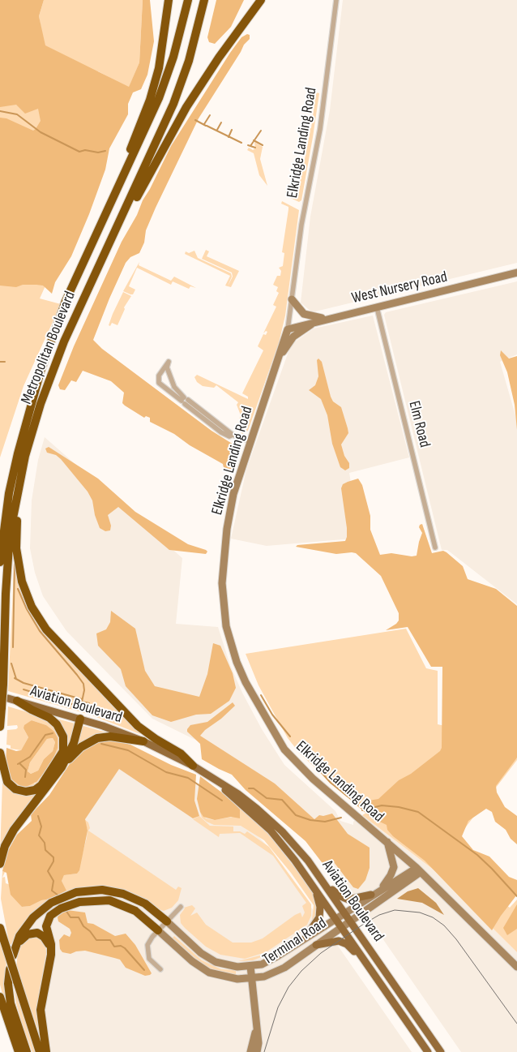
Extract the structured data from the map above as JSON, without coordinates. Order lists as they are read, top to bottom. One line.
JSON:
{"streets":{"highway":["Metropolitan Boulevard"],"main road":["Elkridge Landing Road","West Nursery Road","Aviation Boulevard","Terminal Road"],"street":["Elm Road"]},"crossings":[["Elkridge Landing Road","West Nursery Road"],["Elkridge Landing Road","Terminal Road"],["West Nursery Road","Elm Road"],["Aviation Boulevard","Terminal Road"]]}
